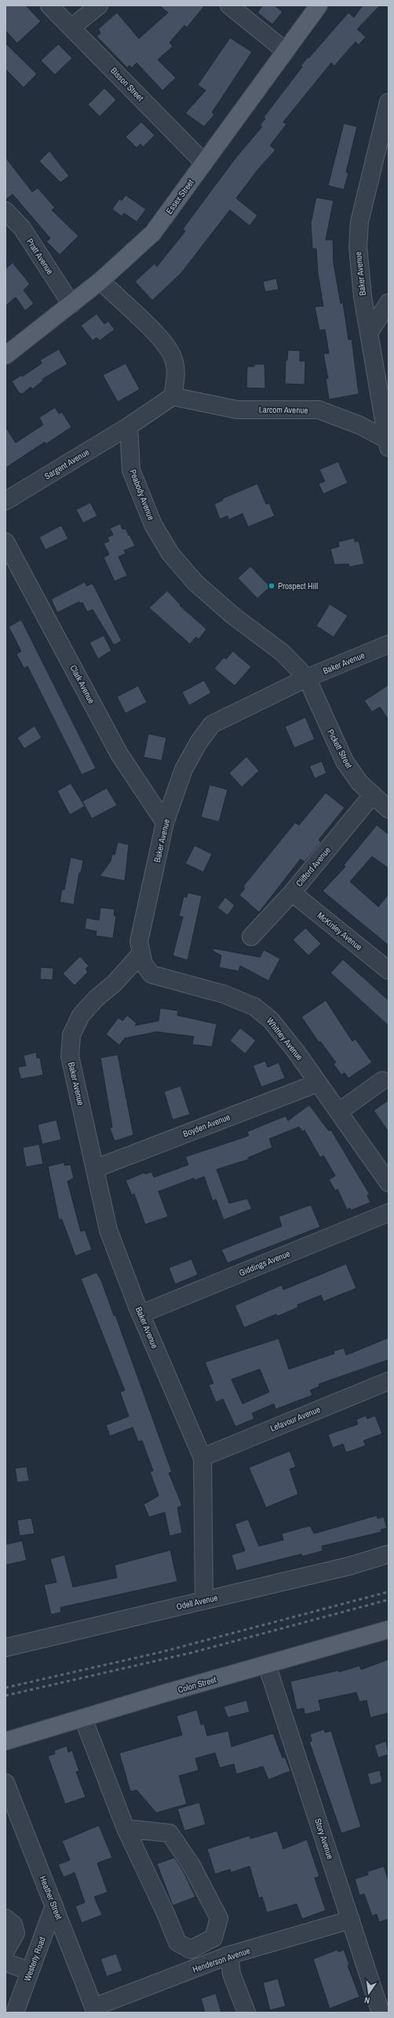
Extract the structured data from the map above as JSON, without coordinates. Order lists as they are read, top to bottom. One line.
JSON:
{"streets":{"main road":["Essex Street","Colon Street"],"street":["Bisson Street","Pratt Avenue","Baker Avenue","Larcom Avenue","Sargent Avenue","Peabody Avenue","Clark Avenue","Pickett Street","Clifford Avenue","McKinley Avenue","Whitney Avenue","Boyden Avenue","Giddings Avenue","Lefavour Avenue","Odell Avenue","Story Avenue","Heather Street","Westerly Road","Henderson Avenue"]},"crossings":[["Bisson Street","Essex Street"],["Essex Street","Pratt Avenue"],["Baker Avenue","Larcom Avenue"],["Baker Avenue","Peabody Avenue"],["Baker Avenue","Clark Avenue"],["Baker Avenue","Pickett Street"],["Baker Avenue","Whitney Avenue"],["Baker Avenue","Boyden Avenue"],["Baker Avenue","Giddings Avenue"],["Baker Avenue","Lefavour Avenue"],["Baker Avenue","Odell Avenue"],["Sargent Avenue","Peabody Avenue"],["Peabody Avenue","Pickett Street"],["Pickett Street","Clifford Avenue"],["Clifford Avenue","McKinley Avenue"],["Whitney Avenue","Boyden Avenue"],["Colon Street","Story Avenue"],["Story Avenue","Henderson Avenue"],["Heather Street","Westerly Road"],["Heather Street","Henderson Avenue"]],"places":["Prospect Hill"],"north":"bottom"}
